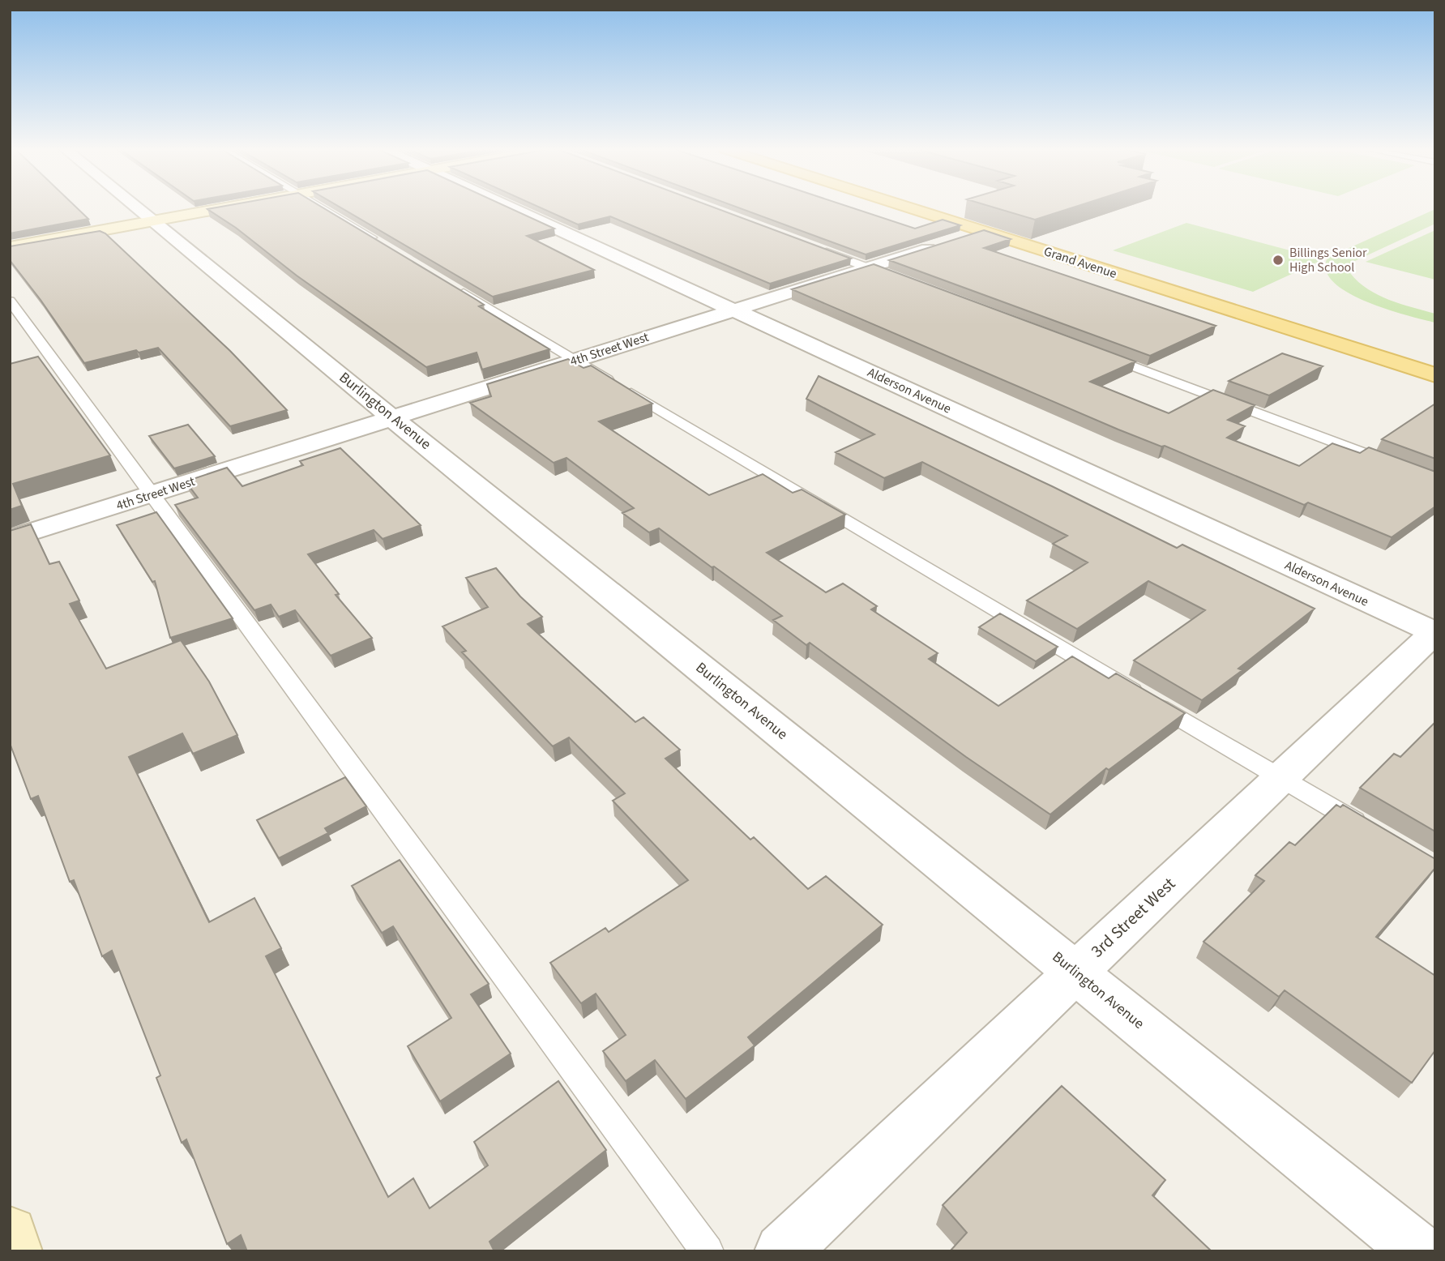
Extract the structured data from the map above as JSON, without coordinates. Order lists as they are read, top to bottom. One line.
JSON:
{"streets":{"main road":["Grand Avenue"],"street":["4th Street West","Alderson Avenue","Burlington Avenue","3rd Street West"]},"crossings":[["Grand Avenue","4th Street West"],["4th Street West","Alderson Avenue"],["4th Street West","Burlington Avenue"],["Alderson Avenue","3rd Street West"],["Burlington Avenue","3rd Street West"]],"places":["Billings Senior High School"]}
